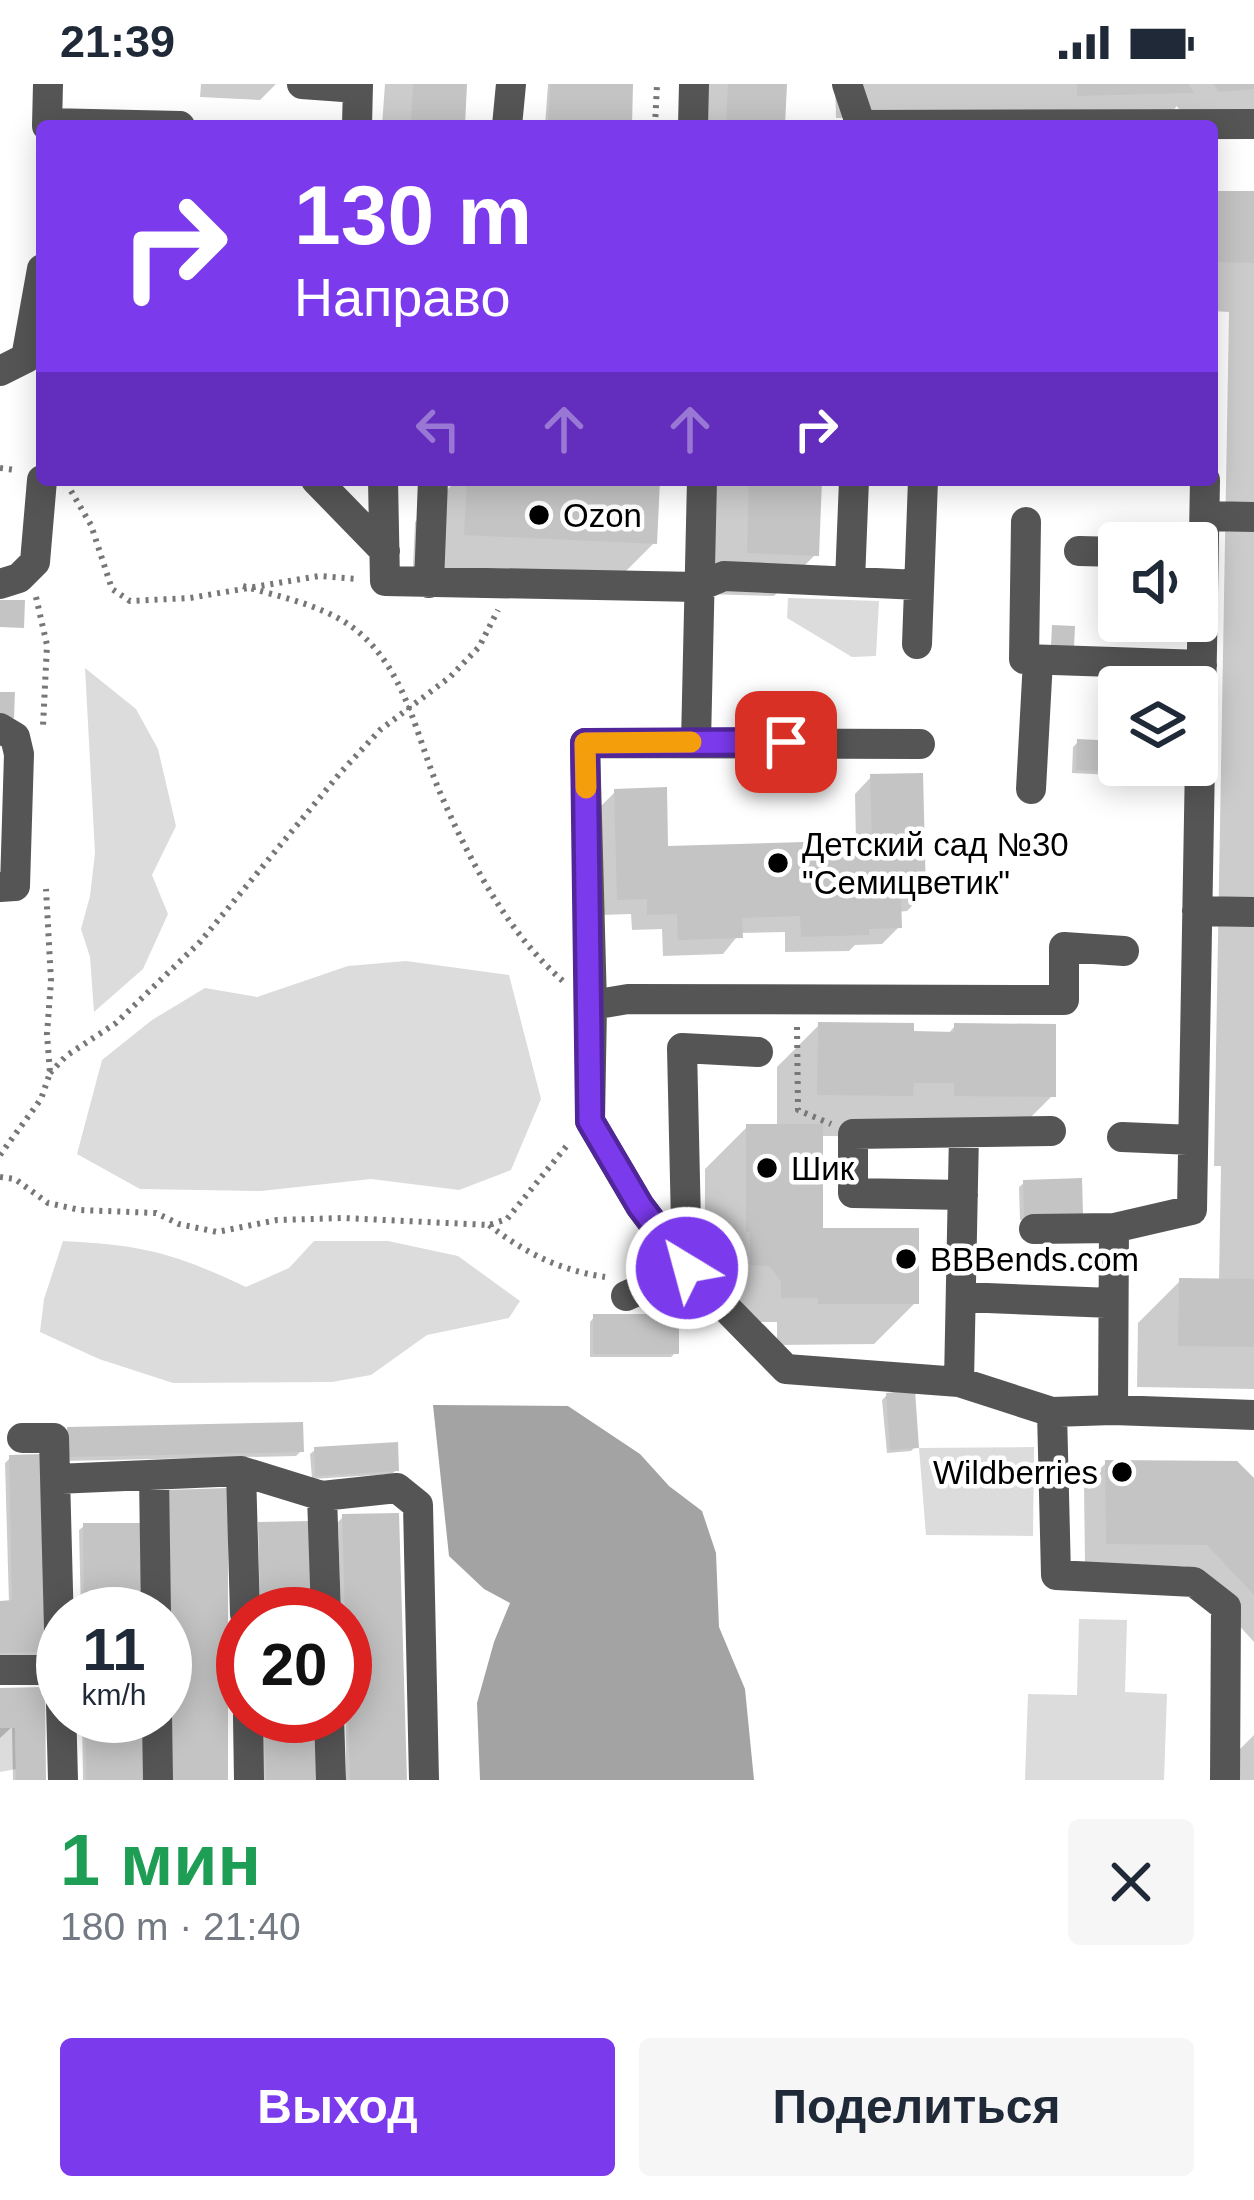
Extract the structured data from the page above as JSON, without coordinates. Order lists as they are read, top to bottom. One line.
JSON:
{"places":["Ozon","Детский сад №30 \"Семицветик\"","Шик","BBBends.com","Wildberries"],"page":{"status":"21:39","turn":["130 m","Направо"],"speed":"11 km/h","limit":"20","heading":["1 мин","180 m · 21:40"],"buttons":["Выход","Поделиться"]}}
